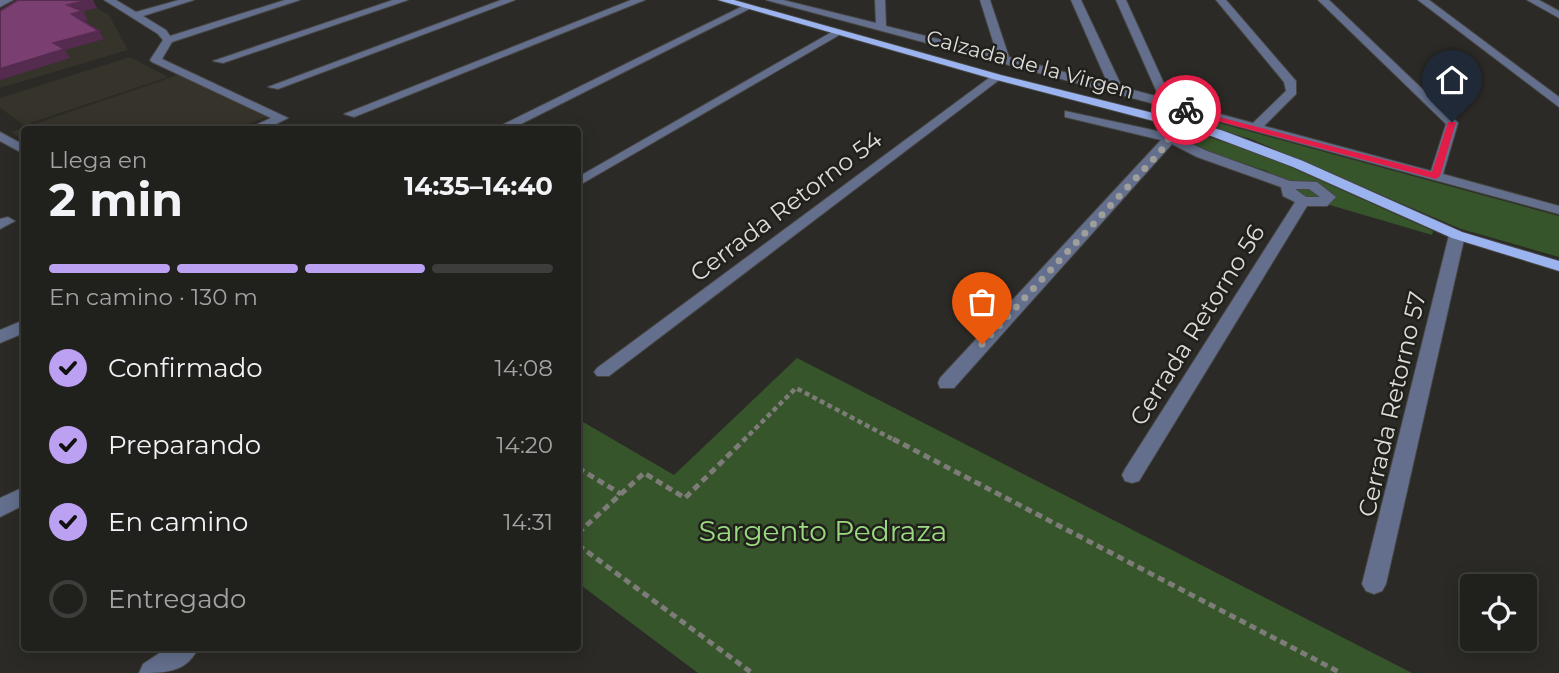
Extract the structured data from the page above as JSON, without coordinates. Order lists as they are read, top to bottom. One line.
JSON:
{"streets":{"main road":["Calzada de la Virgen"],"street":["Cerrada Retorno 54","Cerrada Retorno 56","Cerrada Retorno 57"]},"crossings":[["Calzada de la Virgen","Cerrada Retorno 54"],["Calzada de la Virgen","Cerrada Retorno 57"]],"parks":["Sargento Pedraza"],"page":{"heading":["2 min","Llega en","14:35–14:40"],"bar":"En camino · 130 m","list":[["Confirmado","14:08"],["Preparando","14:20"],["En camino","14:31"],"Entregado"]}}
